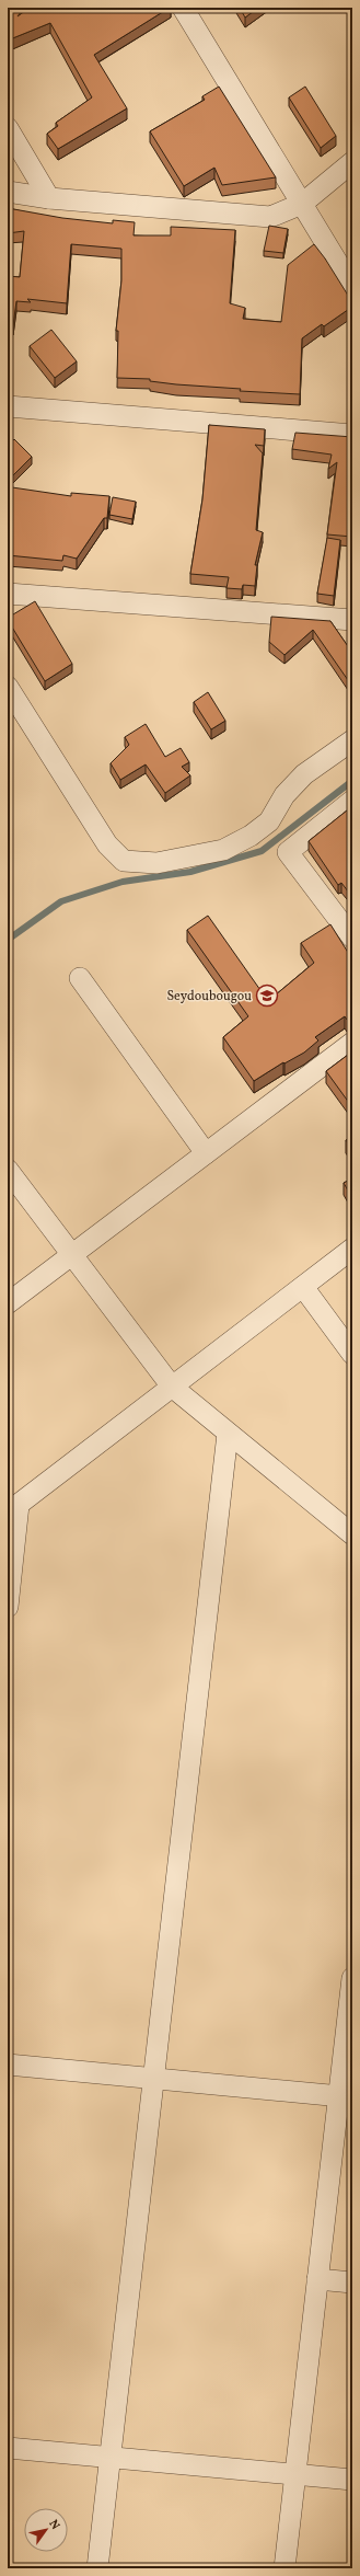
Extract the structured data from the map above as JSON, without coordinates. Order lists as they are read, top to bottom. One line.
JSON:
{"places":{"school or university":["Seydoubougou"]},"north":"top right"}
